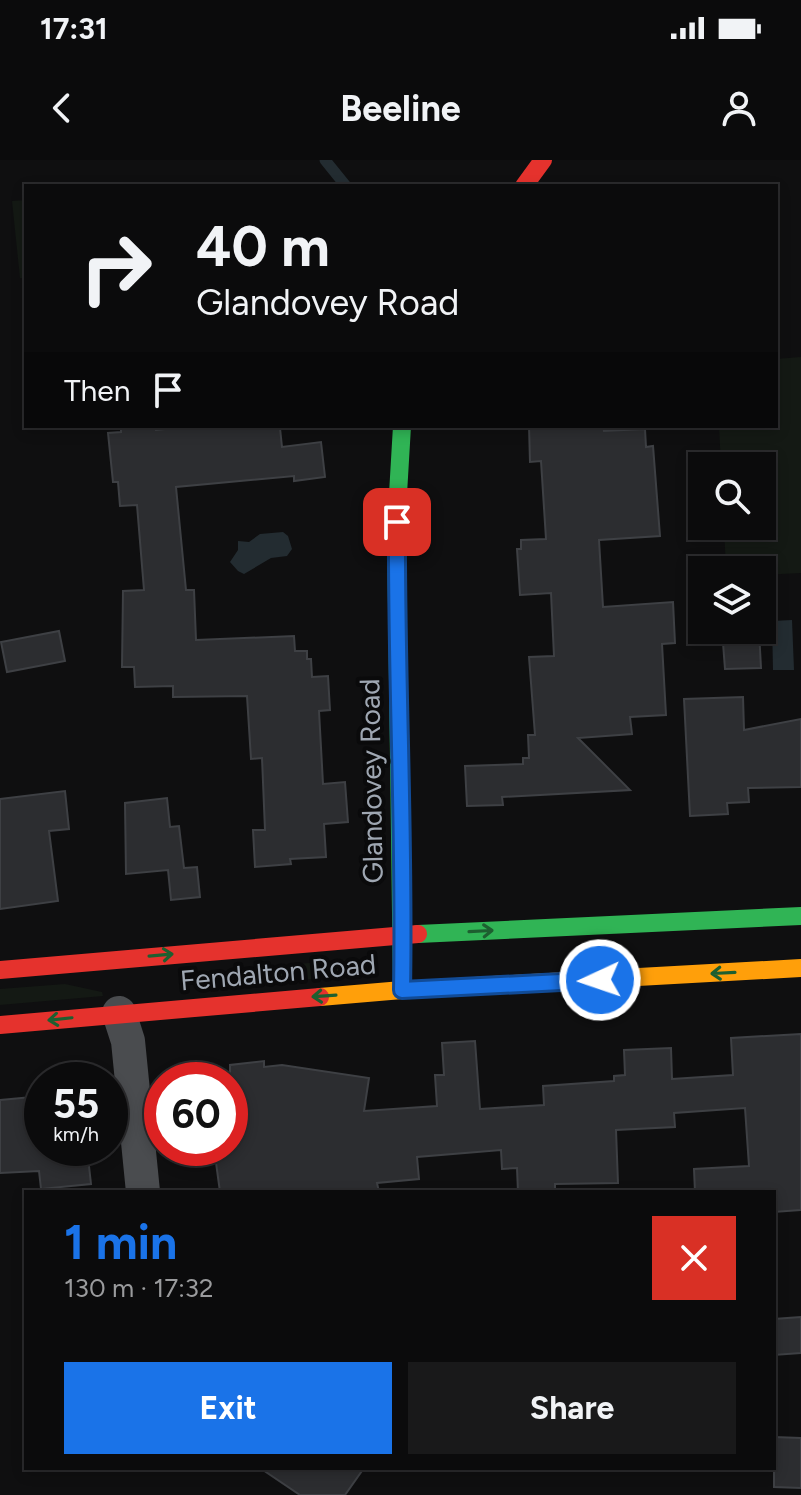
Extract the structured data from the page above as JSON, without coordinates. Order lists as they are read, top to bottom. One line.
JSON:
{"streets":{"main road":["Glandovey Road","Fendalton Road"]},"crossings":[["Glandovey Road","Fendalton Road"]],"page":{"status":"17:31","header":"Beeline","turn":["40 m","Glandovey Road"],"then":"Then","speed":"55 km/h","limit":"60","heading":["1 min","130 m · 17:32"],"buttons":["Exit","Share"]}}
